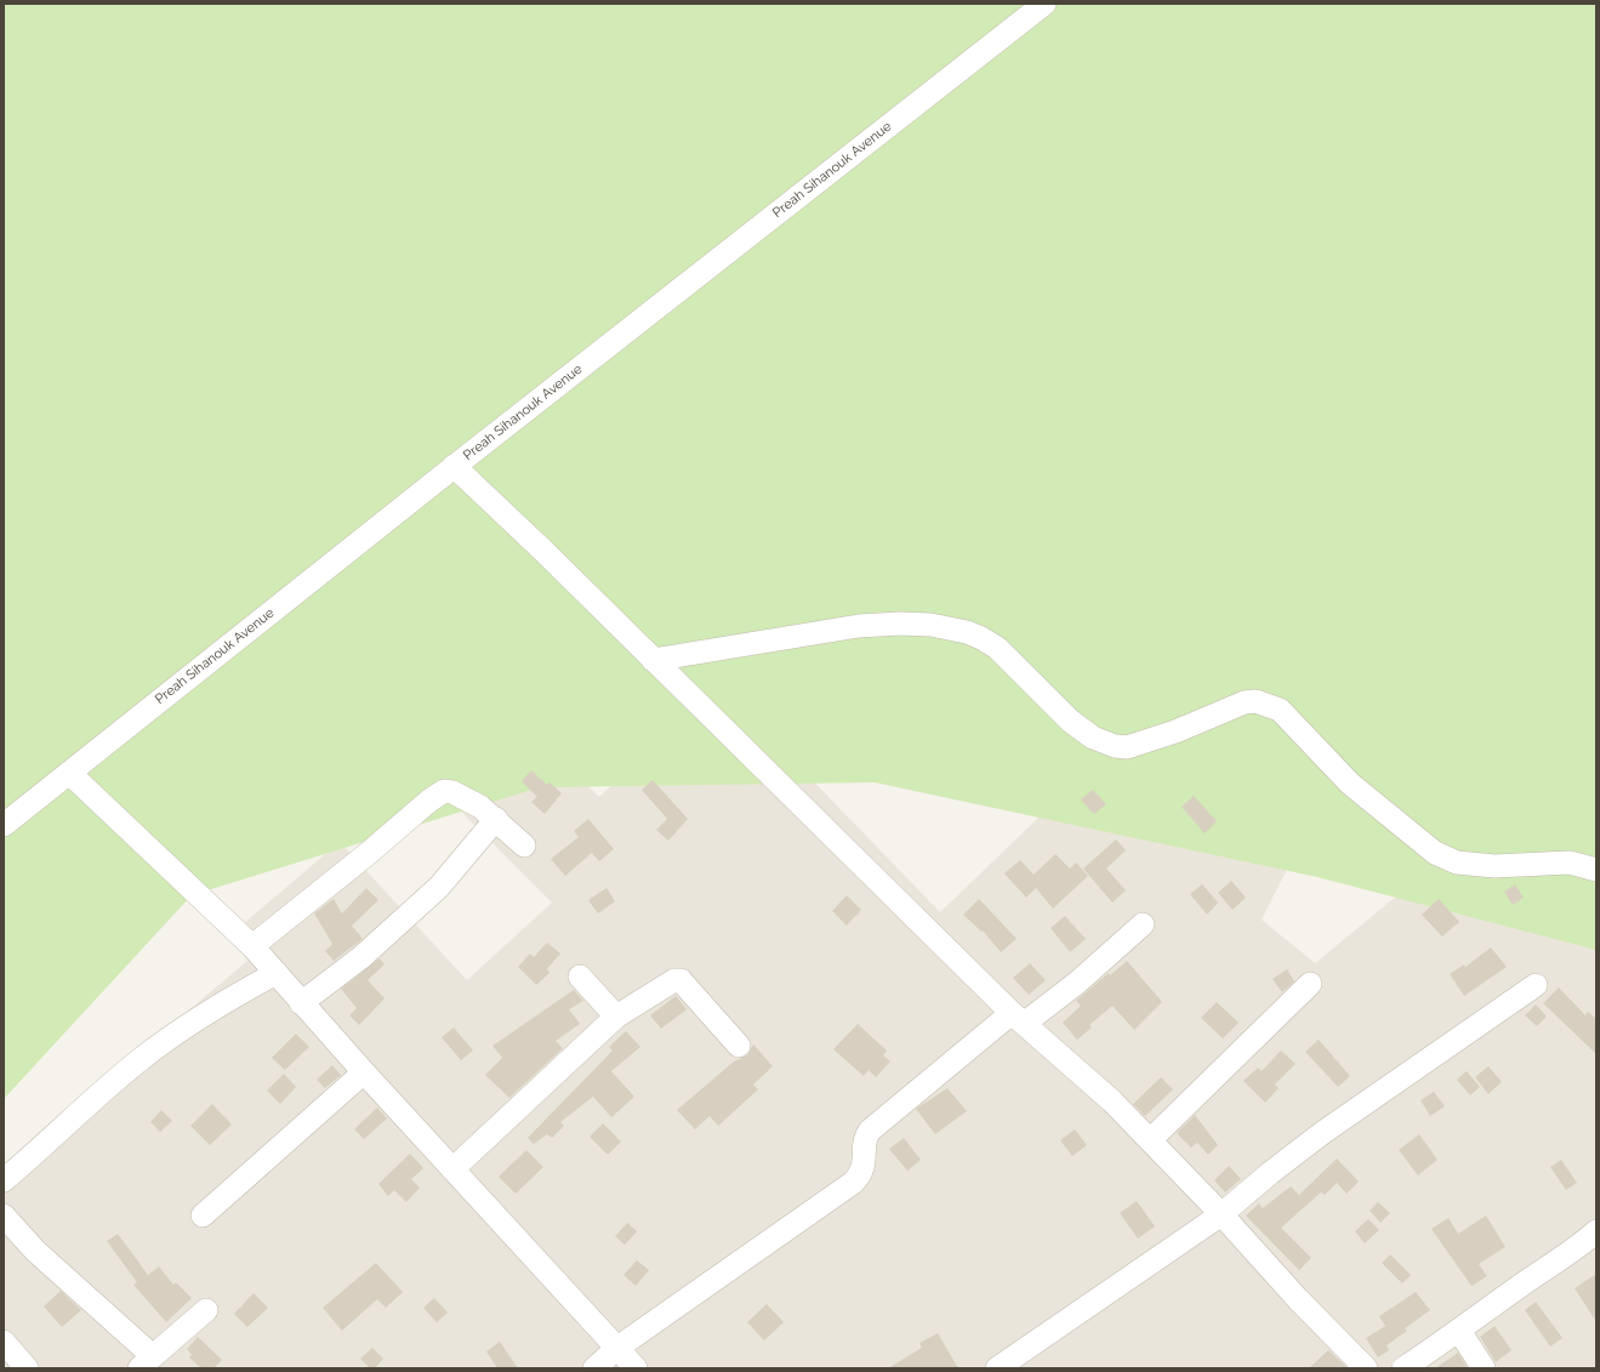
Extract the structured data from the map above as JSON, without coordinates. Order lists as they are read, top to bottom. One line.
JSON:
{"streets":{"street":["Preah Sihanouk Avenue"]}}
